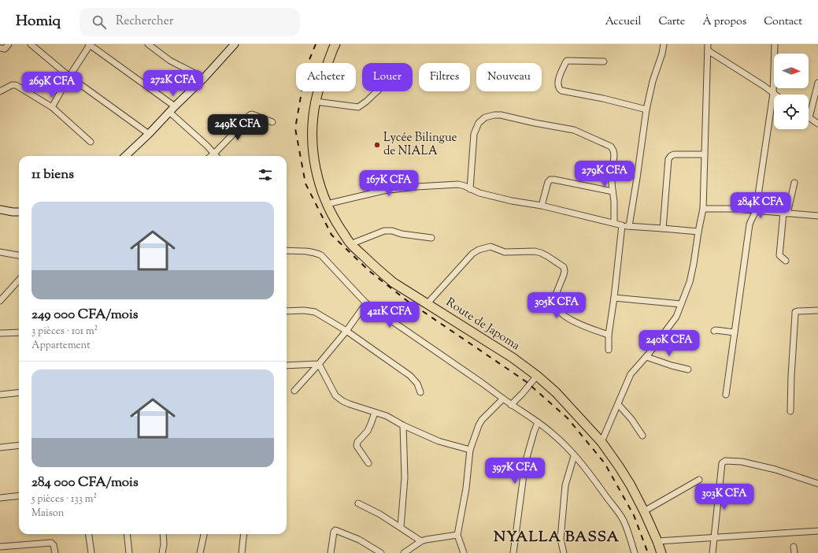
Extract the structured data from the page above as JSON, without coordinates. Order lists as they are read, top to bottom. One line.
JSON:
{"streets":{"main road":["Route de Japoma"]},"districts":["NYALLA BASSA"],"places":["Lycée Bilingue de NIALA"],"north":"right","page":{"header":"Homiq","search":"Rechercher","nav":["Accueil","Carte","À propos","Contact"],"chip":["Acheter","Louer","Filtres","Nouveau"],"price":["272K CFA","269K CFA","249K CFA","279K CFA","167K CFA","284K CFA","305K CFA","421K CFA","240K CFA","397K CFA","303K CFA"],"heading":"11 biens","list":[{"name":"249 000 CFA/mois","note":"3 pièces · 101 m² · Appartement"},{"name":"284 000 CFA/mois","note":"5 pièces · 133 m² · Maison"}]}}
